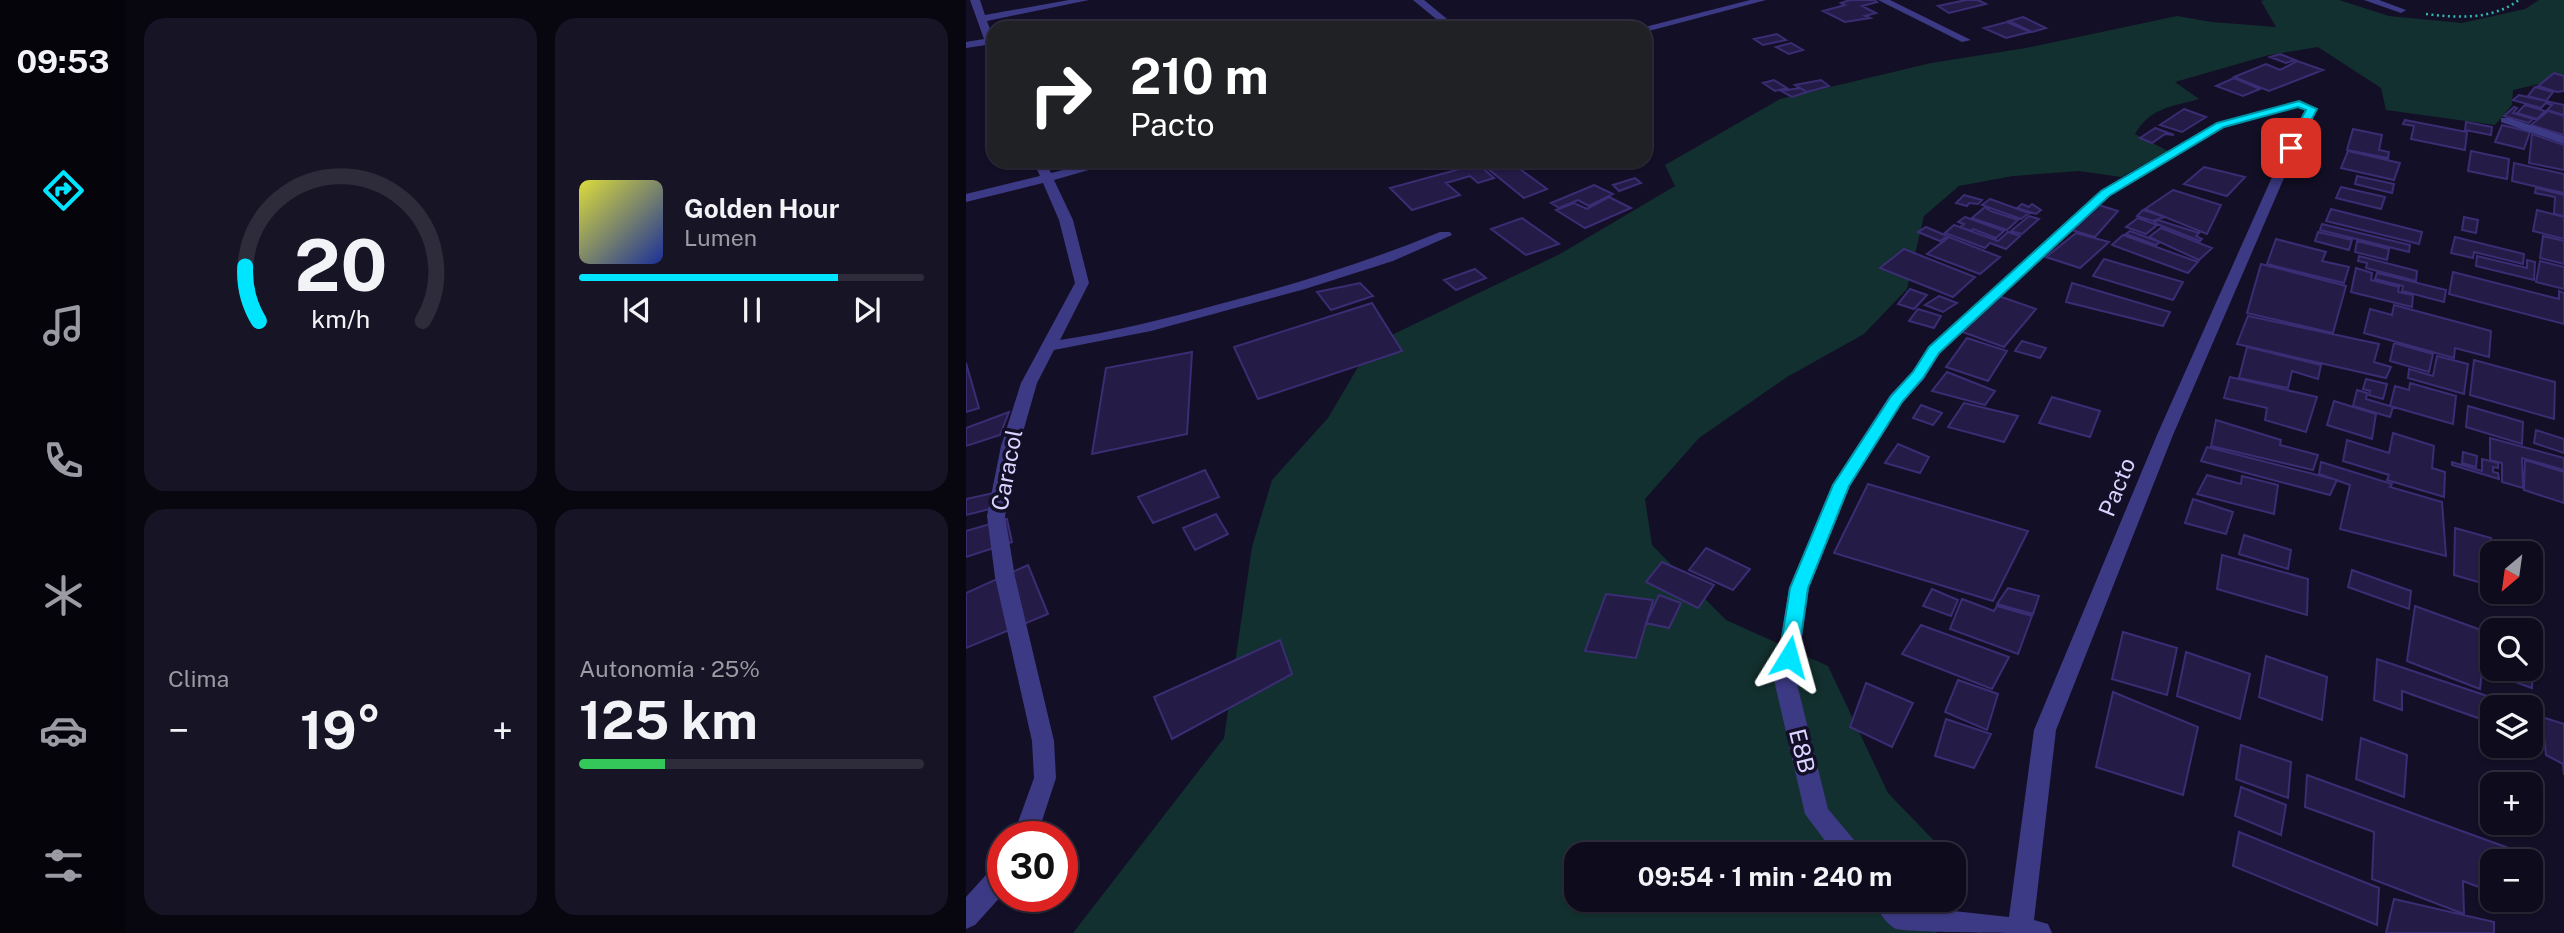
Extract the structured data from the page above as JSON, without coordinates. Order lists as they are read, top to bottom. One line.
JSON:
{"streets":{"street":["Caracol","Pacto","E8B"]},"crossings":[["Pacto","E8B"]],"north":"bottom left","page":{"tabs":"09:53","turn":["210 m","Pacto"],"song":["Golden Hour","Lumen"],"tile":["Clima",["Autonomía · 25%","125 km"]],"map_buttons":["+","−"],"heat":["−","19°","+"],"limit":"30","trip":"09:54 · 1 min · 240 m","gauge":["20","km/h"]}}
